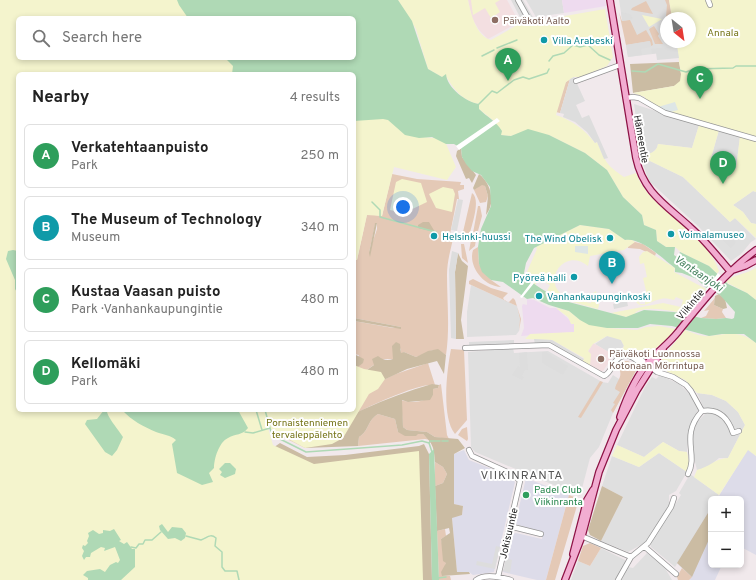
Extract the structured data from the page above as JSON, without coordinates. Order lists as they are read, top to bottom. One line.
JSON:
{"streets":{"main road":["Hämeentie","Viikintie"],"street":["Jokisuuntie"]},"crossings":[["Hämeentie","Viikintie"]],"districts":["VIIKINRANTA"],"water":["Vantaanjoki"],"parks":["Annala","Pornaistenniemen tervaleppälehto"],"places":["Päiväkoti Aalto","Villa Arabeski","Voimalamuseo","Helsinki-huussi","The Wind Obelisk","Pyöreä halli","Vanhankaupunginkoski","Päiväkoti Luonnossa Kotonaan Mörrintupa","Padel Club Viikinranta"],"north":"bottom right","page":{"search":"Search here","pins":["A","C","D","B"],"heading":["Nearby","4 results"],"list":[{"mark":"A","name":"Verkatehtaanpuisto","note":"Park","value":"250 m"},{"mark":"B","name":"The Museum of Technology","note":"Museum","value":"340 m"},{"mark":"C","name":"Kustaa Vaasan puisto","note":"Park · Vanhankaupungintie","value":"480 m"},{"mark":"D","name":"Kellomäki","note":"Park","value":"480 m"}],"map_buttons":["+","−"]}}
